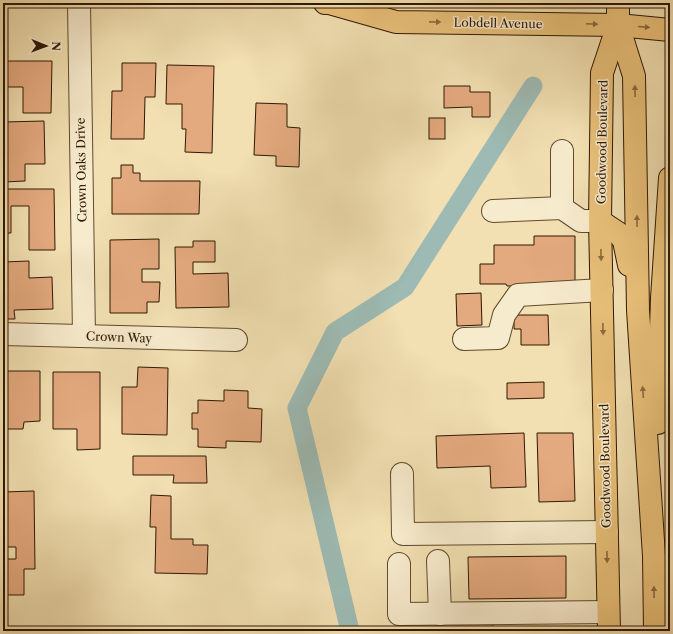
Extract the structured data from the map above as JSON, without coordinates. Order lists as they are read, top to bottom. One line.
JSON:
{"streets":{"main road":["Lobdell Avenue","Goodwood Boulevard"],"street":["Crown Oaks Drive","Crown Way"]},"crossings":[["Lobdell Avenue","Goodwood Boulevard"],["Crown Oaks Drive","Crown Way"]],"one_way":["Lobdell Avenue"],"north":"right"}
